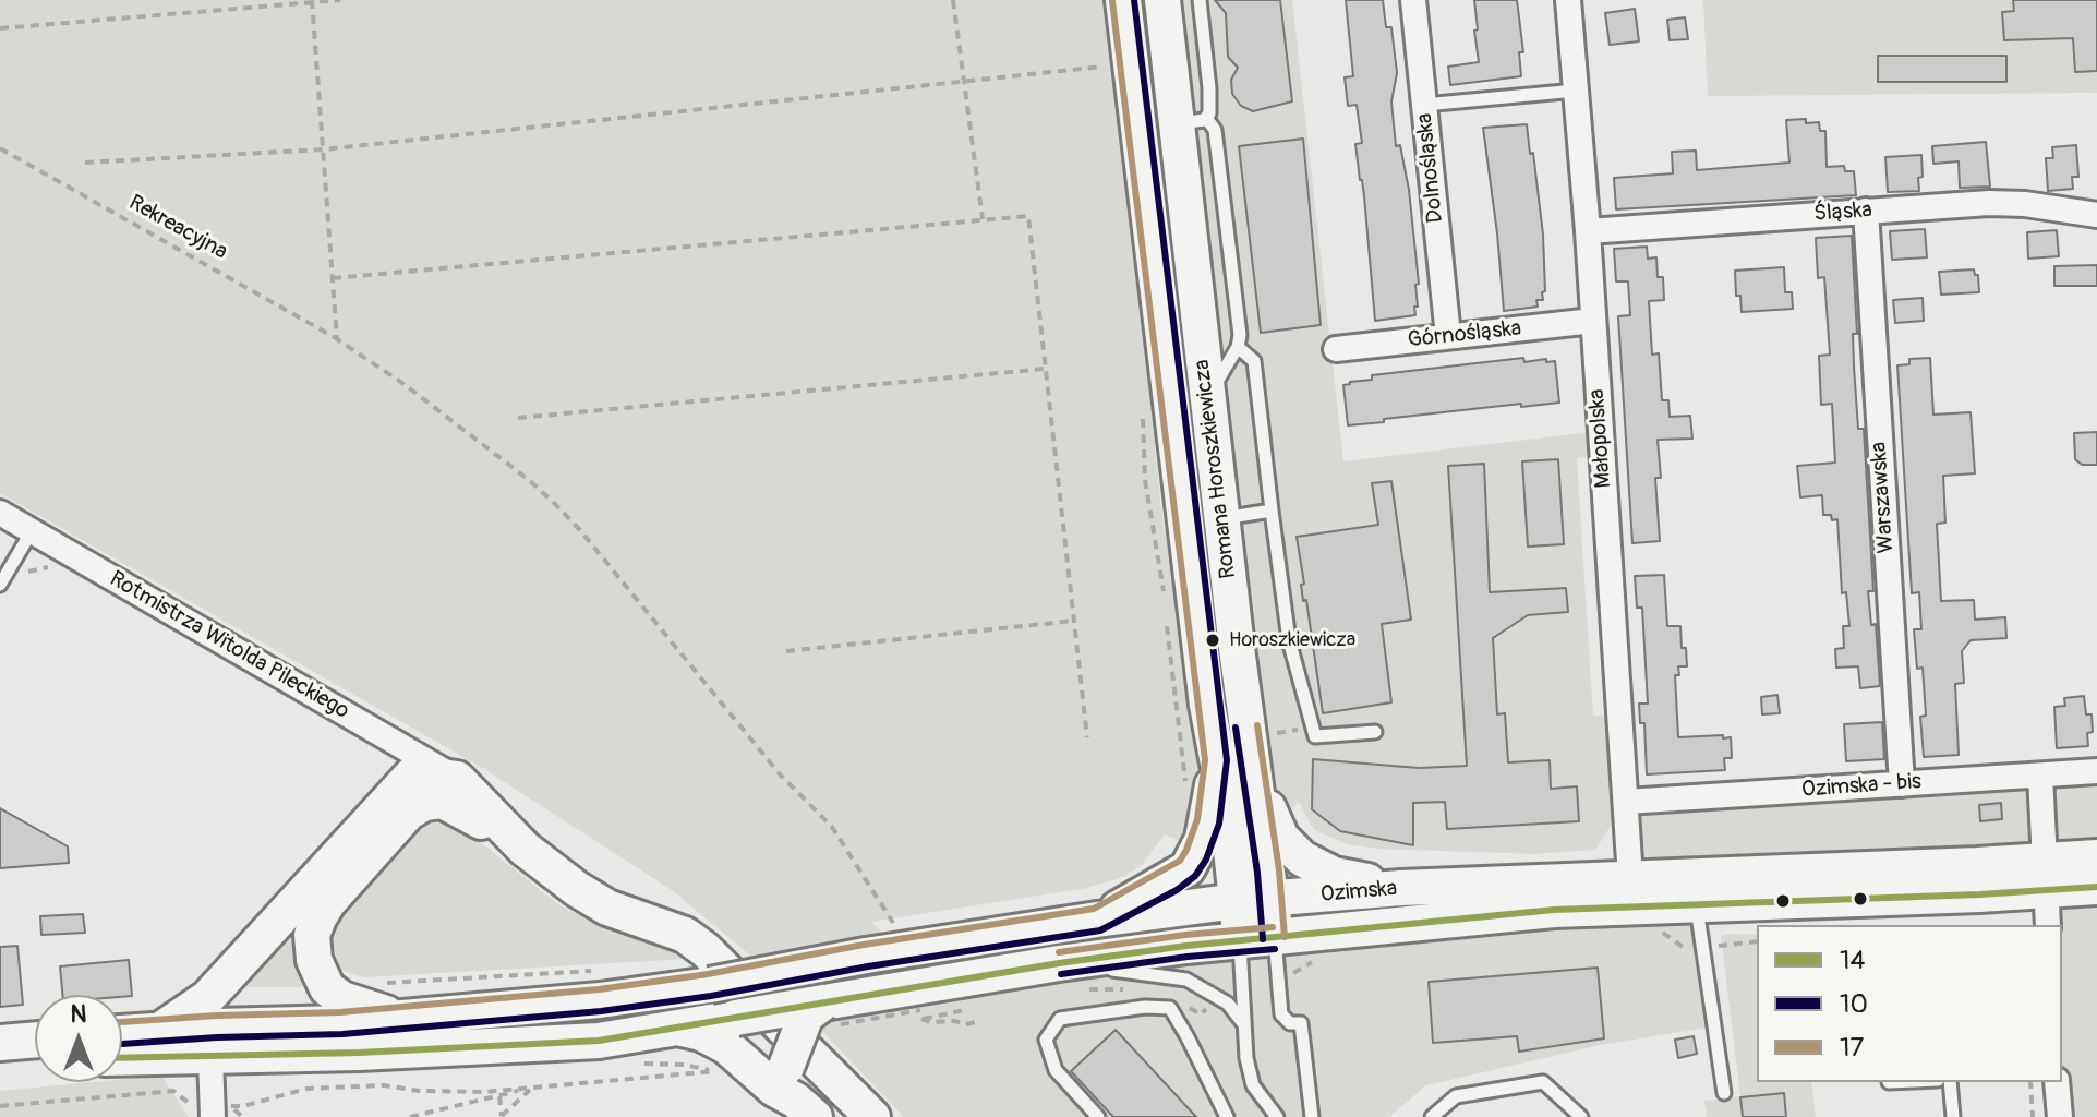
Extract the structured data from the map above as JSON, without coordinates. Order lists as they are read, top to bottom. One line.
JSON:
{"streets":{"main road":["Romana Horoszkiewicza","Ozimska"],"street":["Dolnośląska","Śląska","Górnośląska","Małopolska","Warszawska","Rotmistrza Witolda Pileckiego","Ozimska - bis"],"path":["Rekreacyjna"]},"crossings":[["Dolnośląska","Górnośląska"],["Śląska","Małopolska"],["Śląska","Warszawska"],["Górnośląska","Małopolska"],["Małopolska","Ozimska - bis"],["Małopolska","Ozimska"],["Romana Horoszkiewicza","Ozimska"],["Warszawska","Ozimska - bis"]],"places":["Horoszkiewicza"],"lines":["transit line 10","transit line 17","transit line 14"],"legend":["14","10","17"],"north":"top"}
